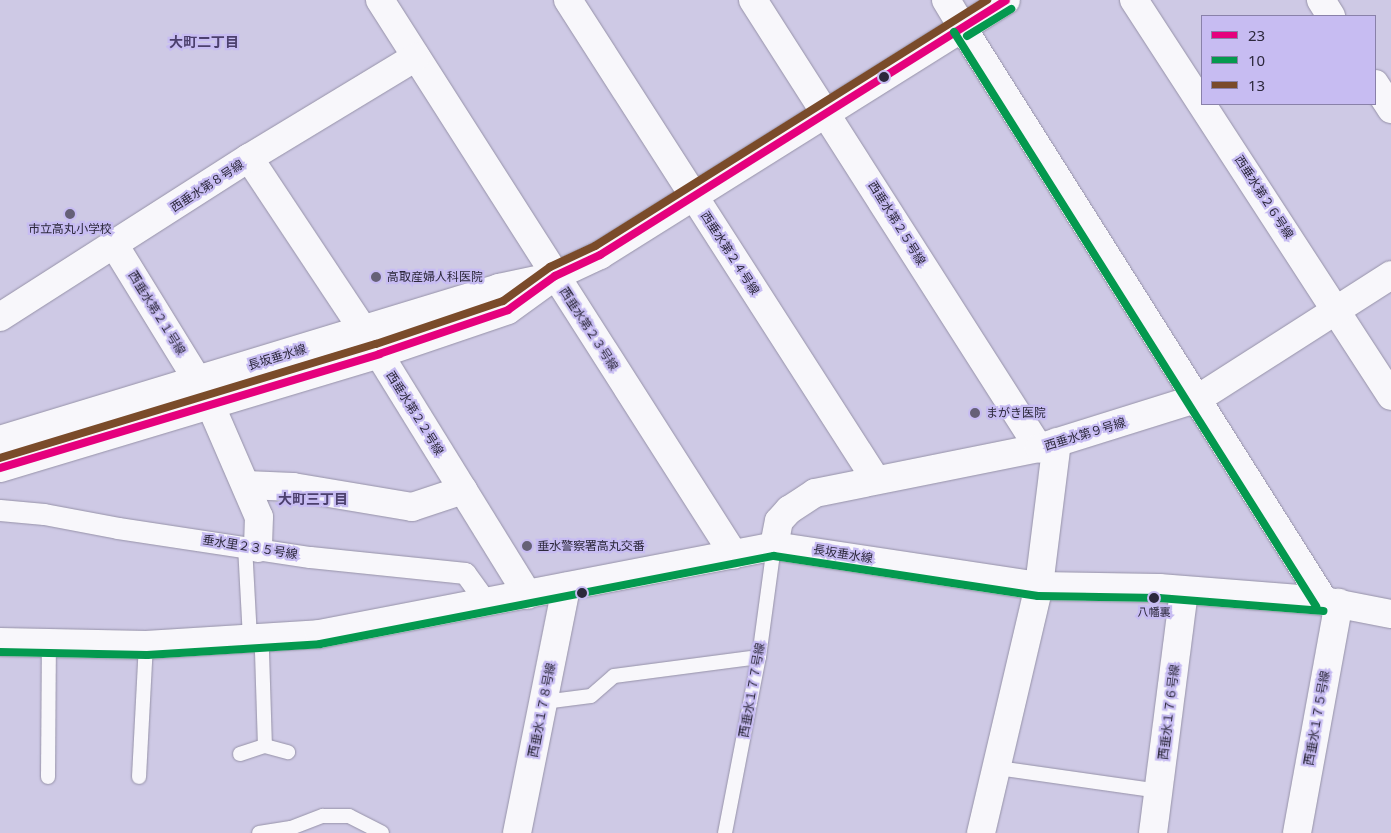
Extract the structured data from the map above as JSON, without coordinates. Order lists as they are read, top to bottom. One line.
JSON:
{"streets":{"street":["西垂水第８号線","西垂水第２６号線","西垂水第２５号線","西垂水第２４号線","西垂水第２１号線","西垂水第２３号線","長坂垂水線","西垂水第２２号線","西垂水第９号線","垂水里２３５号線","西垂水１７８号線","西垂水１７６号線","西垂水１７５号線"],"lane":["西垂水１７７号線"]},"crossings":[["西垂水第８号線","西垂水第２１号線"],["西垂水第８号線","西垂水第２３号線"],["西垂水第８号線","西垂水第２２号線"],["西垂水第２６号線","西垂水第９号線"],["西垂水第２５号線","長坂垂水線"],["西垂水第２５号線","西垂水第９号線"],["西垂水第２４号線","長坂垂水線"],["西垂水第２４号線","西垂水第９号線"],["西垂水第２１号線","長坂垂水線"],["西垂水第２１号線","垂水里２３５号線"],["西垂水第２３号線","長坂垂水線"],["長坂垂水線","西垂水第２２号線"],["長坂垂水線","西垂水第９号線"],["長坂垂水線","垂水里２３５号線"],["長坂垂水線","西垂水１７７号線"],["長坂垂水線","西垂水１７８号線"],["長坂垂水線","西垂水１７６号線"],["長坂垂水線","西垂水１７５号線"],["西垂水第９号線","西垂水１７７号線"]],"districts":["大町二丁目","大町三丁目"],"places":["市立高丸小学校","高取産婦人科医院","まがき医院","垂水警察署高丸交番","八幡裏"],"lines":["transit line 23","transit line 13","transit line 10"],"legend":["23","10","13"]}
